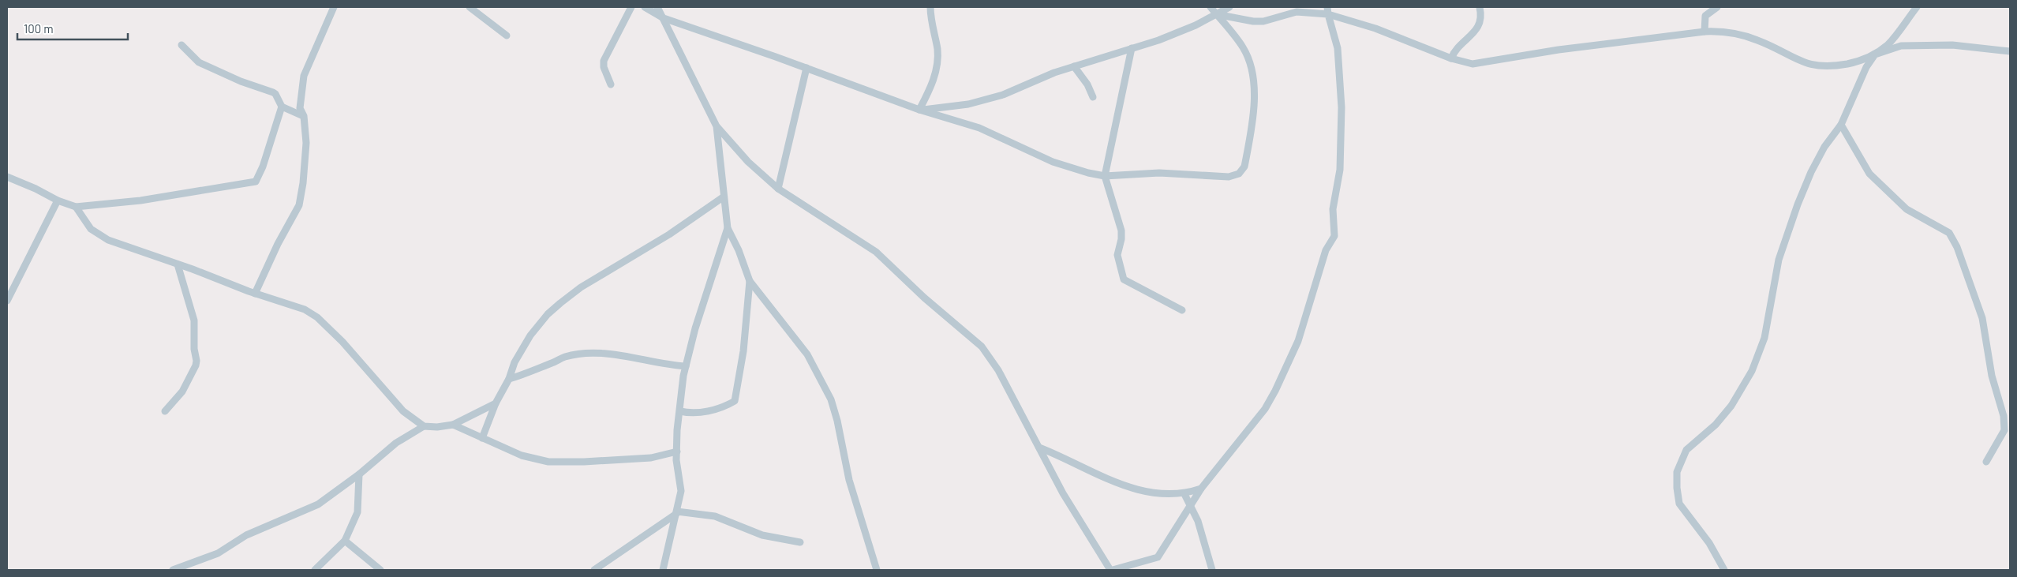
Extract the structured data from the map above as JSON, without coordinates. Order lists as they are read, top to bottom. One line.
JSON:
{"scale_bar":"100 m"}
